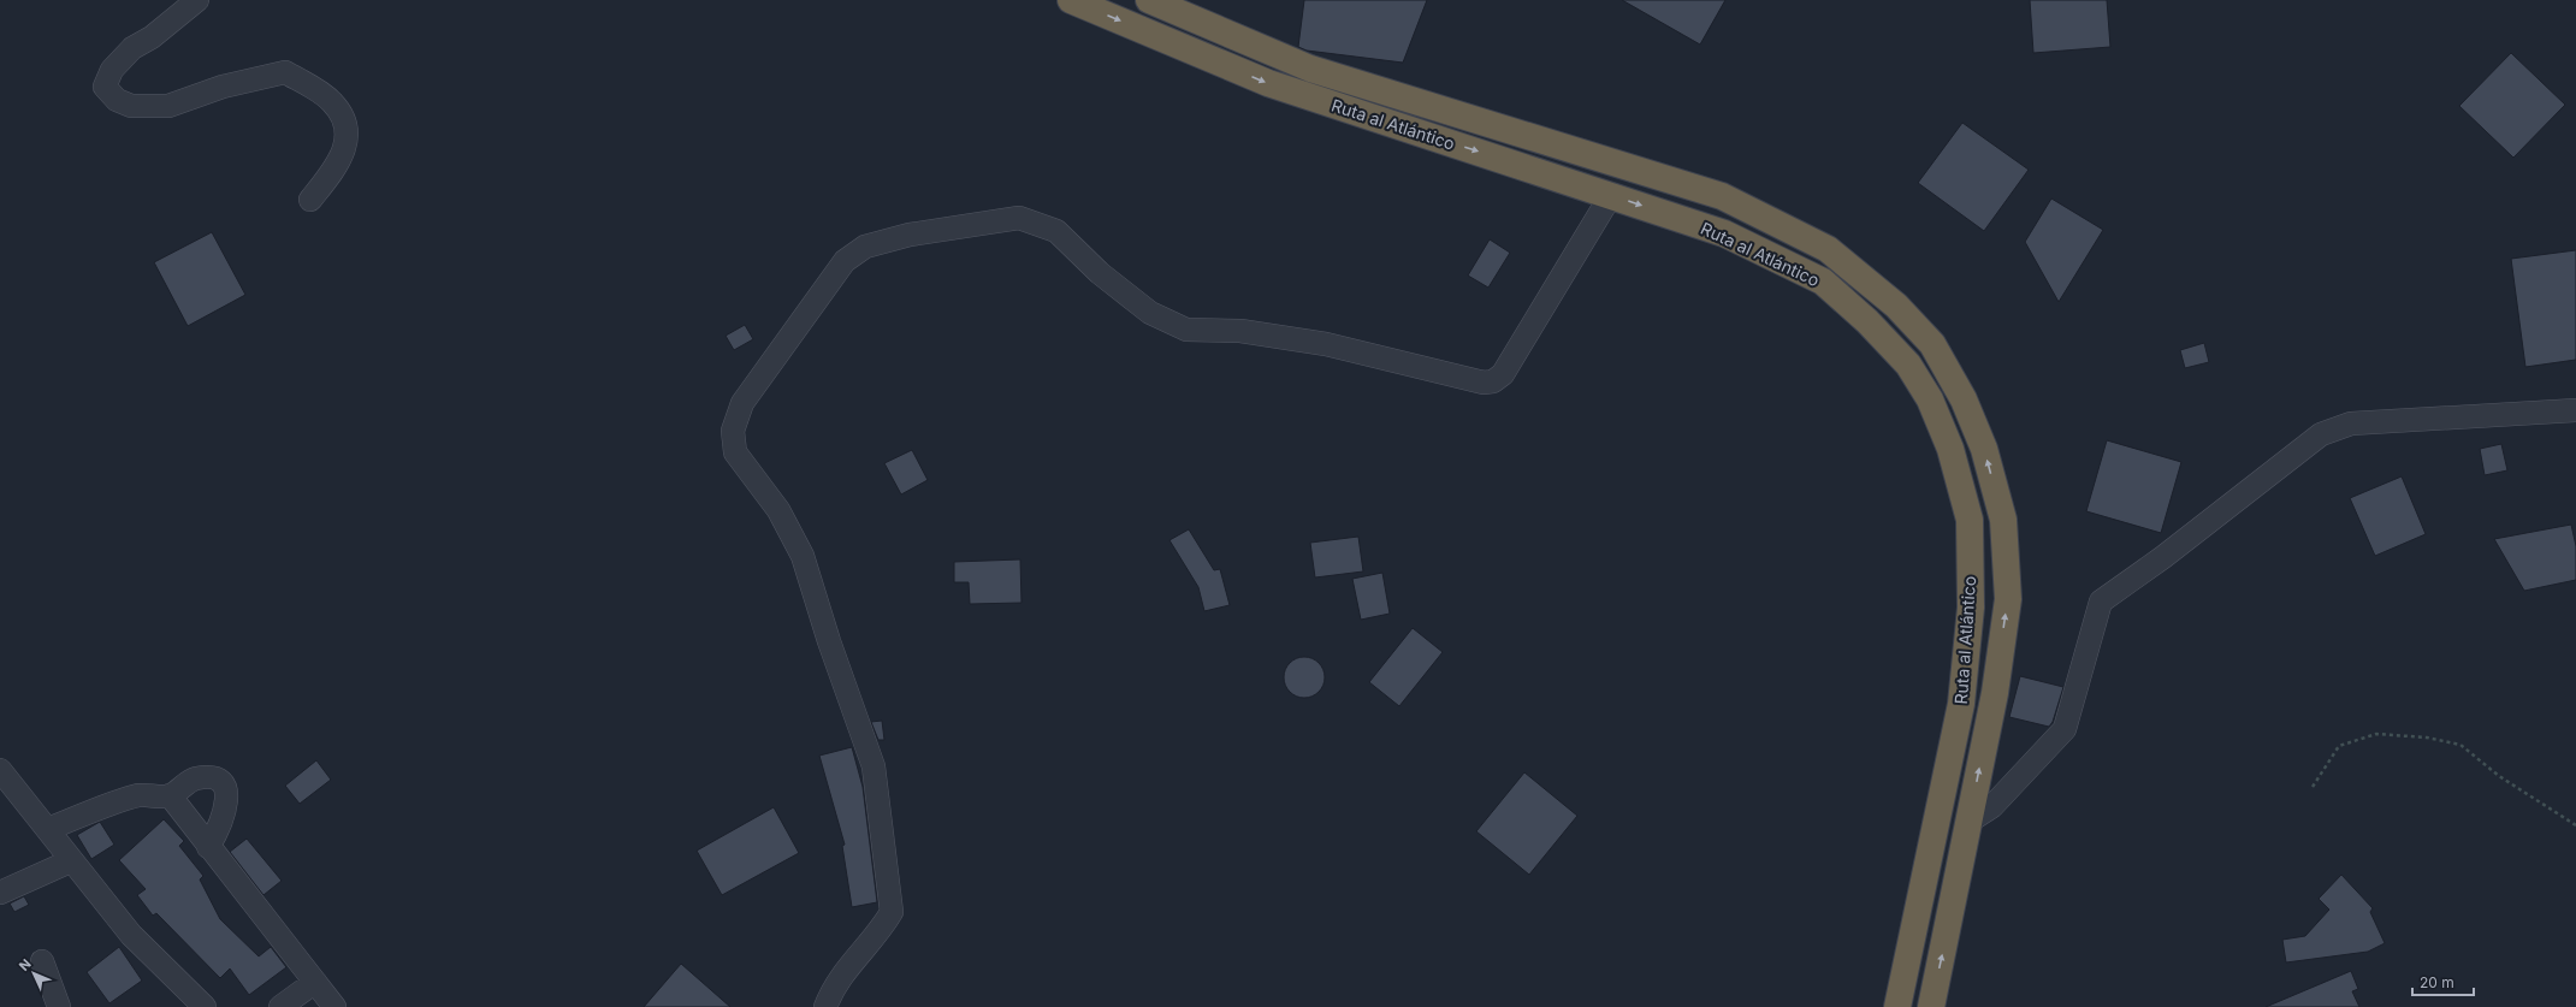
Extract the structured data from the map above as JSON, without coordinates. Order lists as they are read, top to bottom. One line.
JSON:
{"streets":{"highway":["Ruta al Atlántico"]},"scale_bar":"20 m","north":"top left"}
